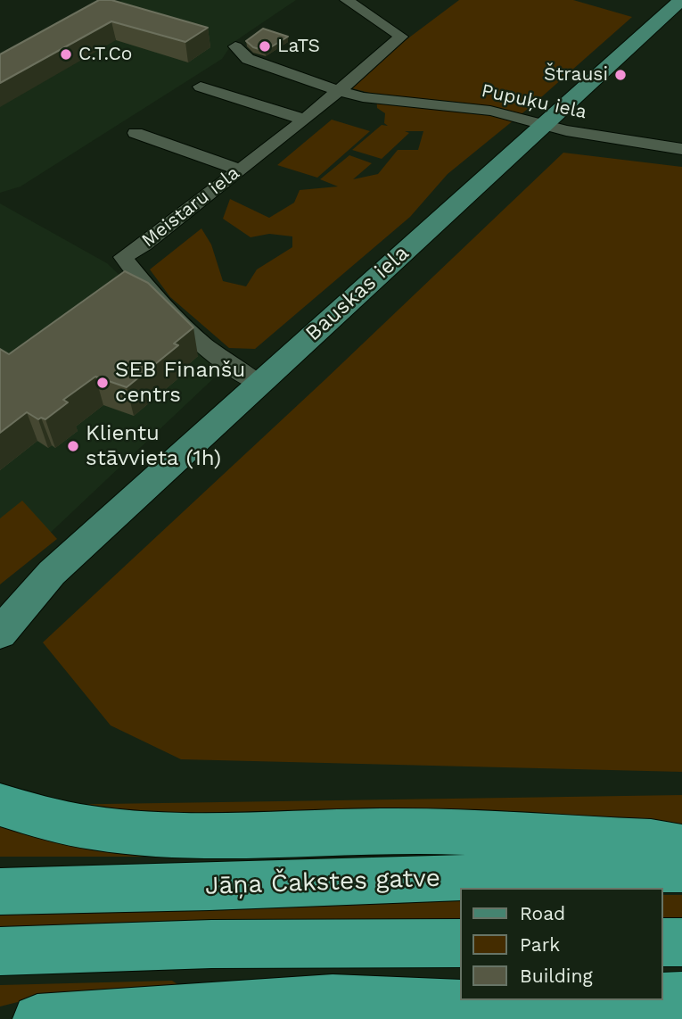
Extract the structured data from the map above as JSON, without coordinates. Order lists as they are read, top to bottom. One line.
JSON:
{"streets":{"highway":["Jāņa Čakstes gatve"],"main road":["Bauskas iela"],"street":["Pupuķu iela","Meistaru iela"]},"crossings":[["Pupuķu iela","Meistaru iela"],["Pupuķu iela","Bauskas iela"],["Meistaru iela","Bauskas iela"]],"places":["LaTS","C.T.Co","Štrausi","SEB Finanšu centrs","Klientu stāvvieta (1h)"],"legend":["Road","Park","Building"]}
